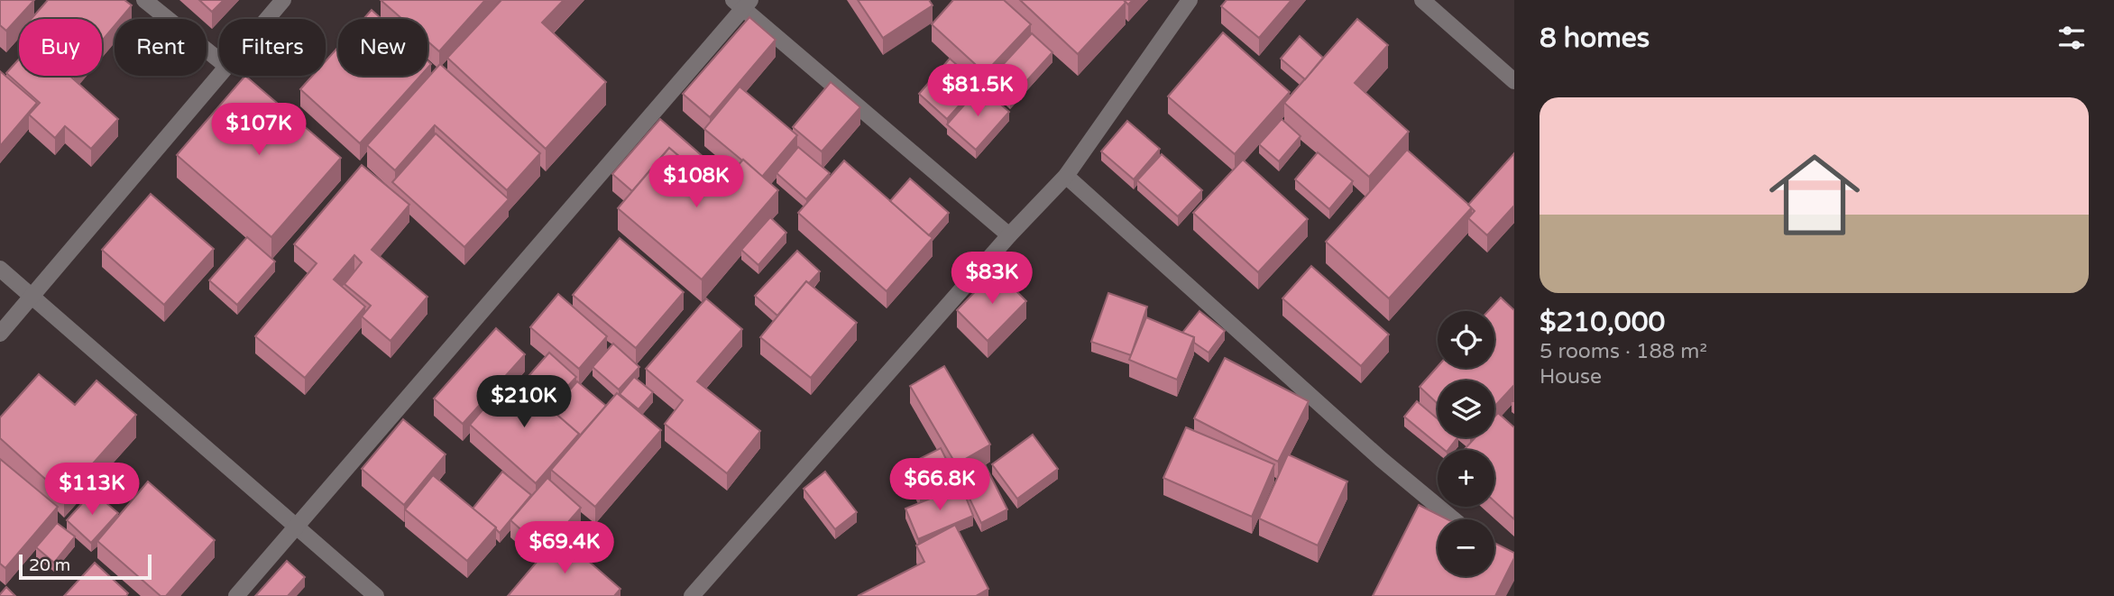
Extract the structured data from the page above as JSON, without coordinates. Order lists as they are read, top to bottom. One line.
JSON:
{"scale_bar":"20 m","page":{"heading":"8 homes","chip":["Buy","Rent","Filters","New"],"price":["$81.5K","$107K","$108K","$83K","$210K","$66.8K","$113K","$69.4K"],"list":[{"name":"$210,000","note":"5 rooms · 188 m² · House"}],"map_buttons":["+","−"],"scale":"20 m"}}
